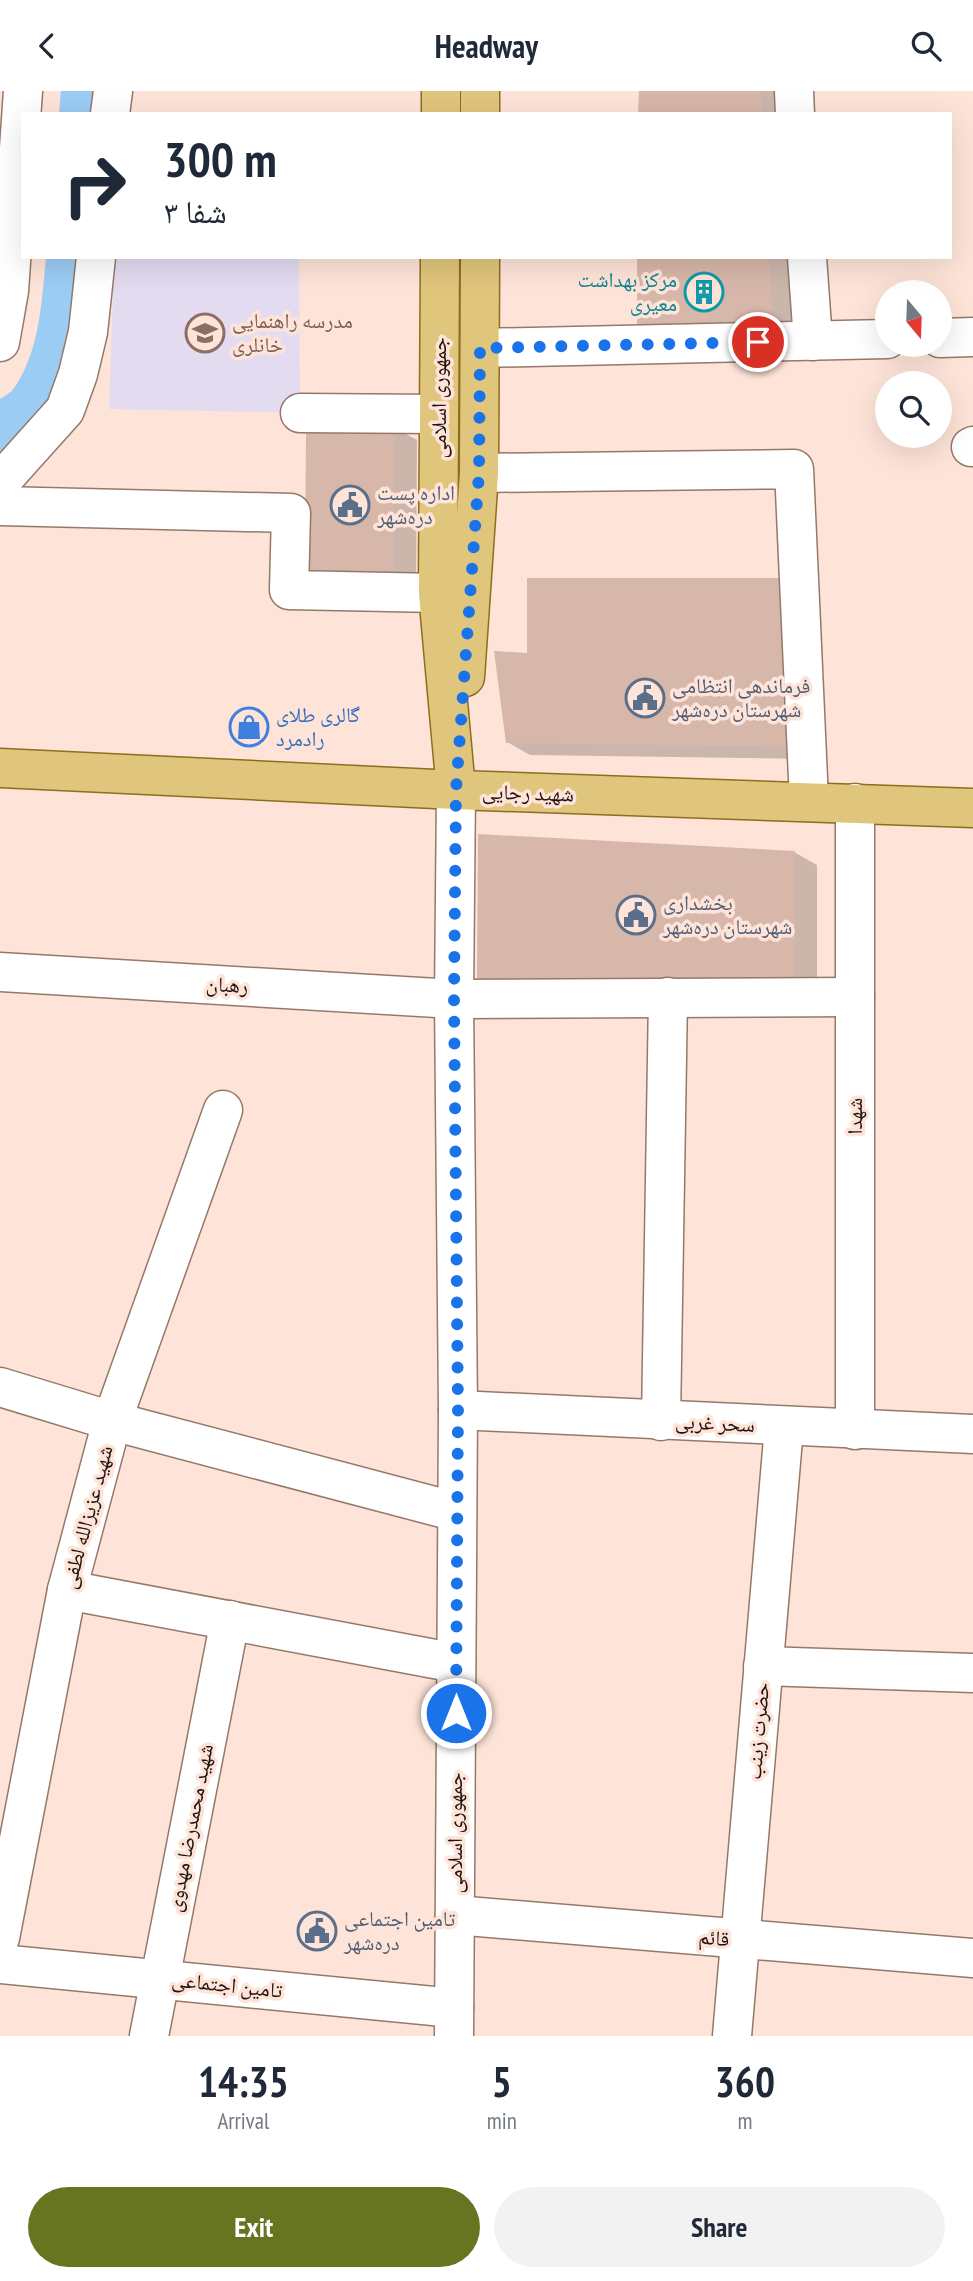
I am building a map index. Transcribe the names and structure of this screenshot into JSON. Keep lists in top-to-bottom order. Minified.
{"streets":{"main road":["جمهوری اسلامی","شهید رجایی"],"street":["رهبان","شهدا","سحر غربی","شهید عزیزالله لطفی","حضرت زینب","شهید محمدرضا مهدوی","قائم","تامین اجتماعی"]},"crossings":[["جمهوری اسلامی","شهید رجایی"],["جمهوری اسلامی","رهبان"],["جمهوری اسلامی","سحر غربی"],["جمهوری اسلامی","قائم"],["جمهوری اسلامی","تامین اجتماعی"],["شهید رجایی","شهدا"],["رهبان","شهدا"],["شهدا","سحر غربی"],["سحر غربی","حضرت زینب"],["حضرت زینب","قائم"],["شهید محمدرضا مهدوی","تامین اجتماعی"]],"places":{"building":["مرکز بهداشت معیری"],"school or university":["مدرسه راهنمایی خانلری"],"public building":["اداره پست دره‌شهر","فرماندهی انتظامی شهرستان دره‌شهر","بخشداری شهرستان دره‌شهر","تامین اجتماعی دره‌شهر"],"shop":["گالری طلای رادمرد"]},"north":"bottom","page":{"header":"Headway","turn":["300 m","شفا ۳"],"eta":["14:35","Arrival","5","min","360","m"],"buttons":["Exit","Share"]}}
